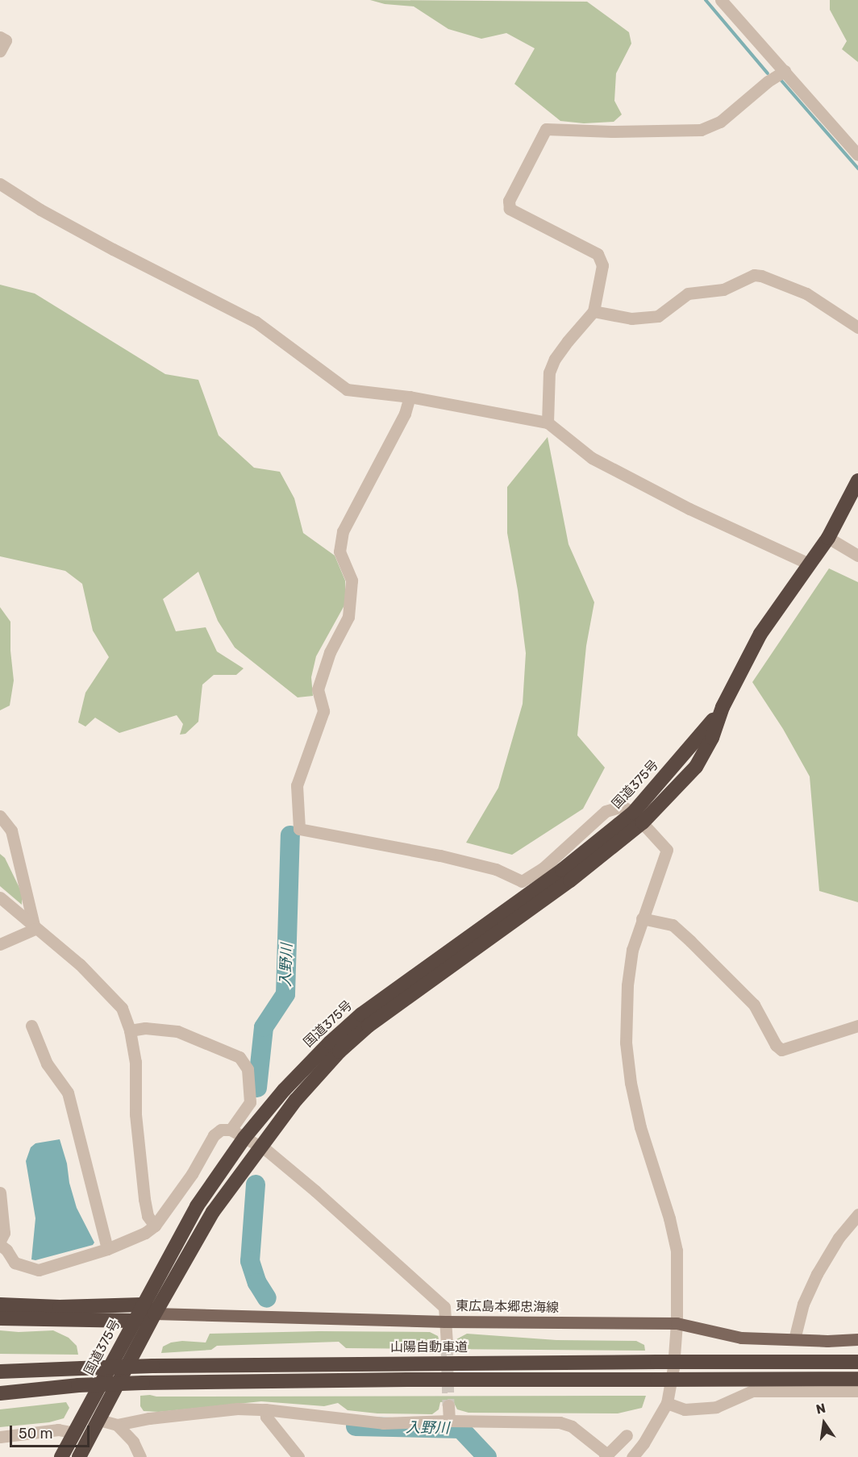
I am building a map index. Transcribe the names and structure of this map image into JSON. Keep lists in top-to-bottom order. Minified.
{"streets":{"highway":["国道375号","山陽自動車道"],"main road":["東広島本郷忠海線"]},"crossings":[["国道375号","東広島本郷忠海線"]],"water":["入野川"],"scale_bar":"50 m","north":"top"}
